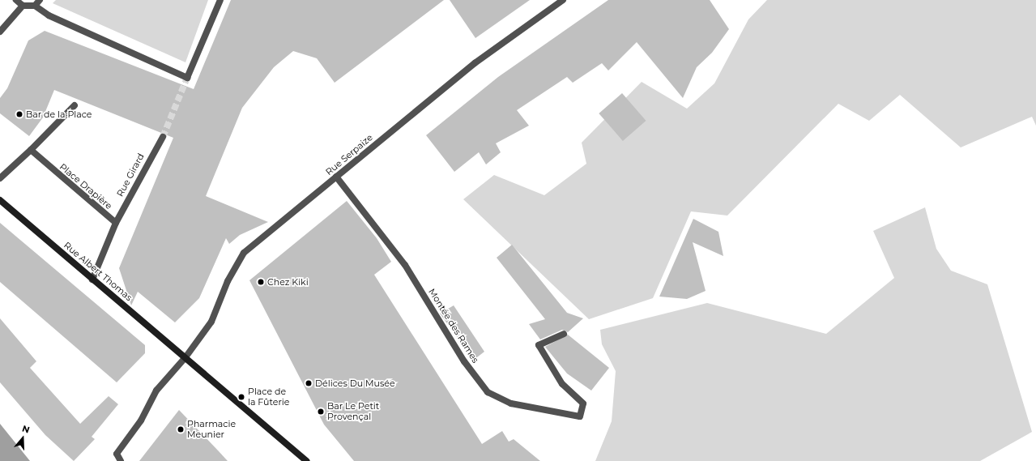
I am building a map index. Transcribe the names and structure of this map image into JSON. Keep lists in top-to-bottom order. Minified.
{"streets":{"main road":["Rue Albert Thomas"],"street":["Rue Serpaize","Rue Girard","Place Drapière","Montée des Rames"]},"crossings":[["Rue Serpaize","Rue Albert Thomas"],["Rue Serpaize","Montée des Rames"],["Rue Girard","Place Drapière"]],"places":["Bar de la Place","Chez Kiki","Délices Du Musée","Place de la Fûterie","Bar Le Petit Provençal","Pharmacie Meunier"],"north":"top"}
